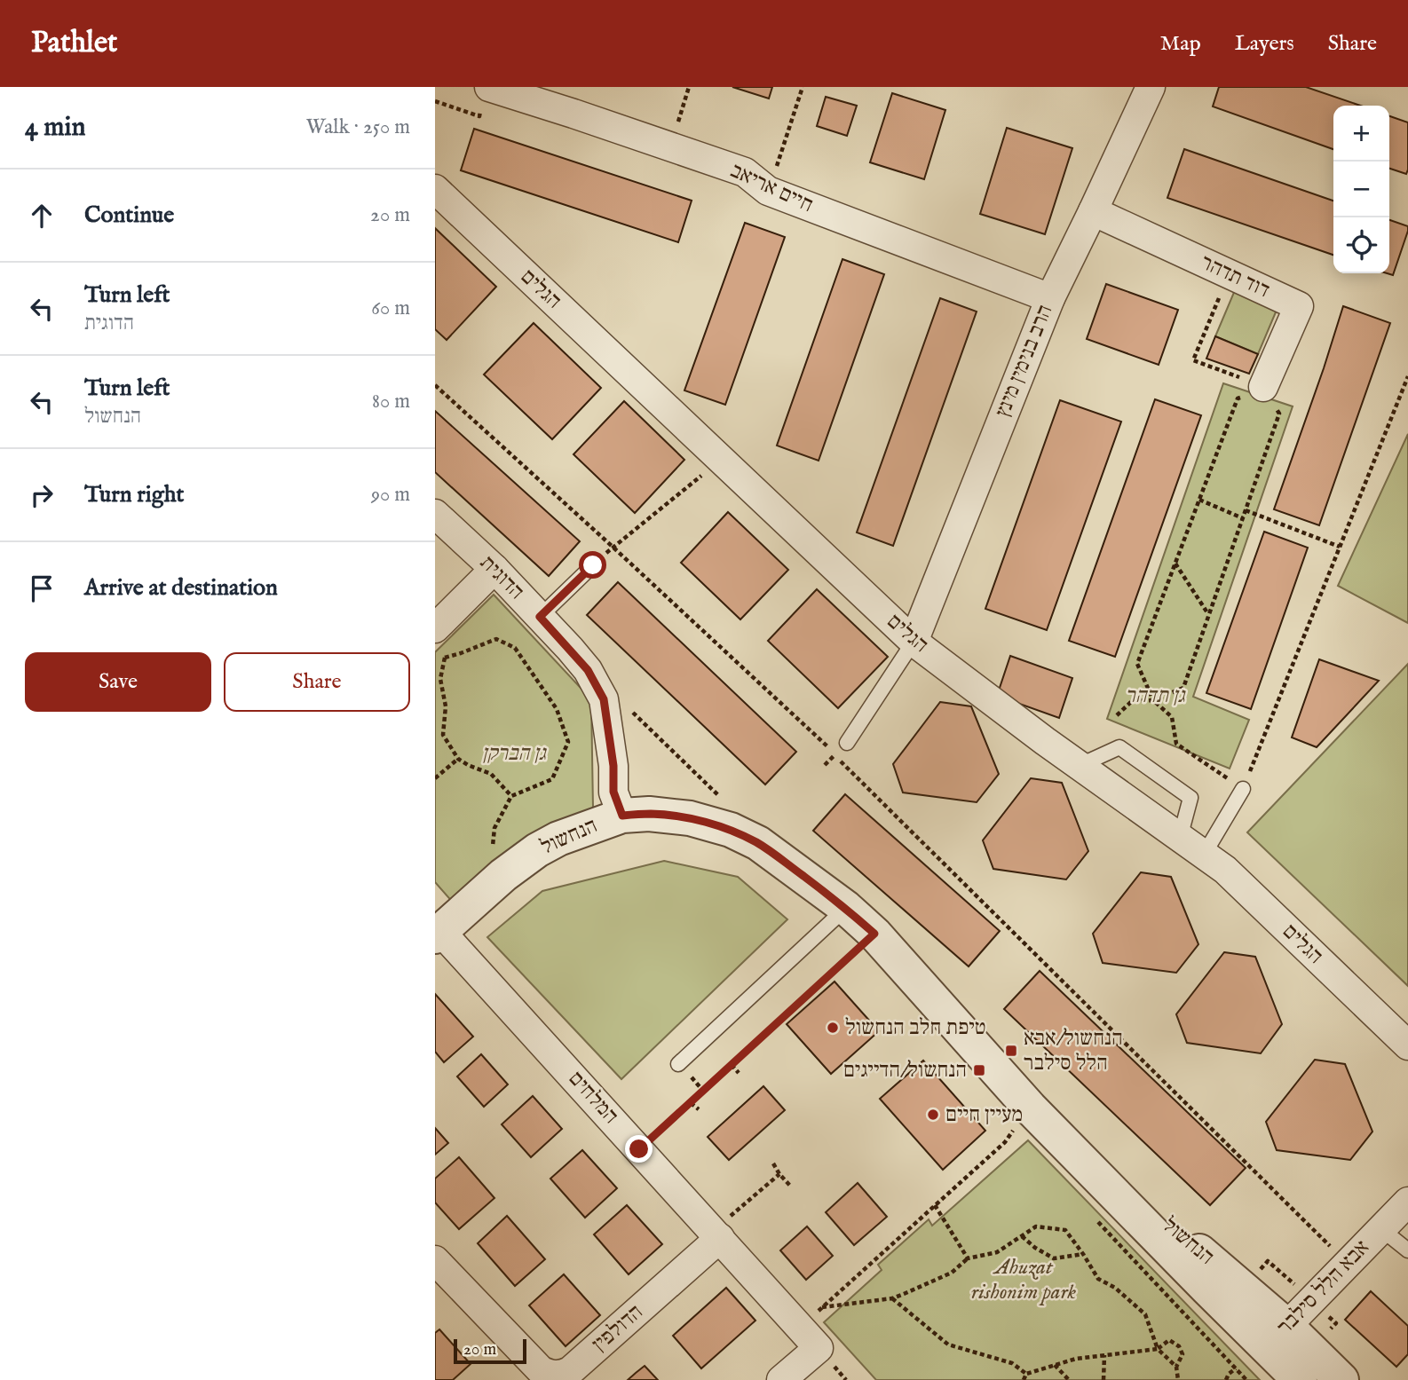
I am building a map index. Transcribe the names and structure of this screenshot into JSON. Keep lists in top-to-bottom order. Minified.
{"streets":{"street":["חיים אריאב","דוד תדהר","הגלים","הרב בנימין מינץ","הדוגית","הנחשול","המלחים","אבא הלל סילבר","הדולפין"]},"crossings":[["חיים אריאב","הרב בנימין מינץ"],["דוד תדהר","הרב בנימין מינץ"],["הגלים","הרב בנימין מינץ"],["הדוגית","הנחשול"],["הנחשול","המלחים"],["הנחשול","אבא הלל סילבר"],["המלחים","הדולפין"]],"parks":["גן תדהר","גן הברקן","Ahuzat rishonim park"],"places":{"other":["טיפת חלב הנחשול","מעיין חיים"],"transit":["הנחשול/אבא הלל סילבר","הנחשול/הדייגים"]},"scale_bar":"20 m","page":{"header":"Pathlet","nav":["Map","Layers","Share"],"heading":["4 min","Walk · 250 m"],"map_buttons":["+","−"],"list":[["Continue","20 m"],["Turn left","הדוגית","60 m"],["Turn left","הנחשול","80 m"],["Turn right","90 m"],"Arrive at destination"],"buttons":["Save","Share"],"scale":"20 m"}}
